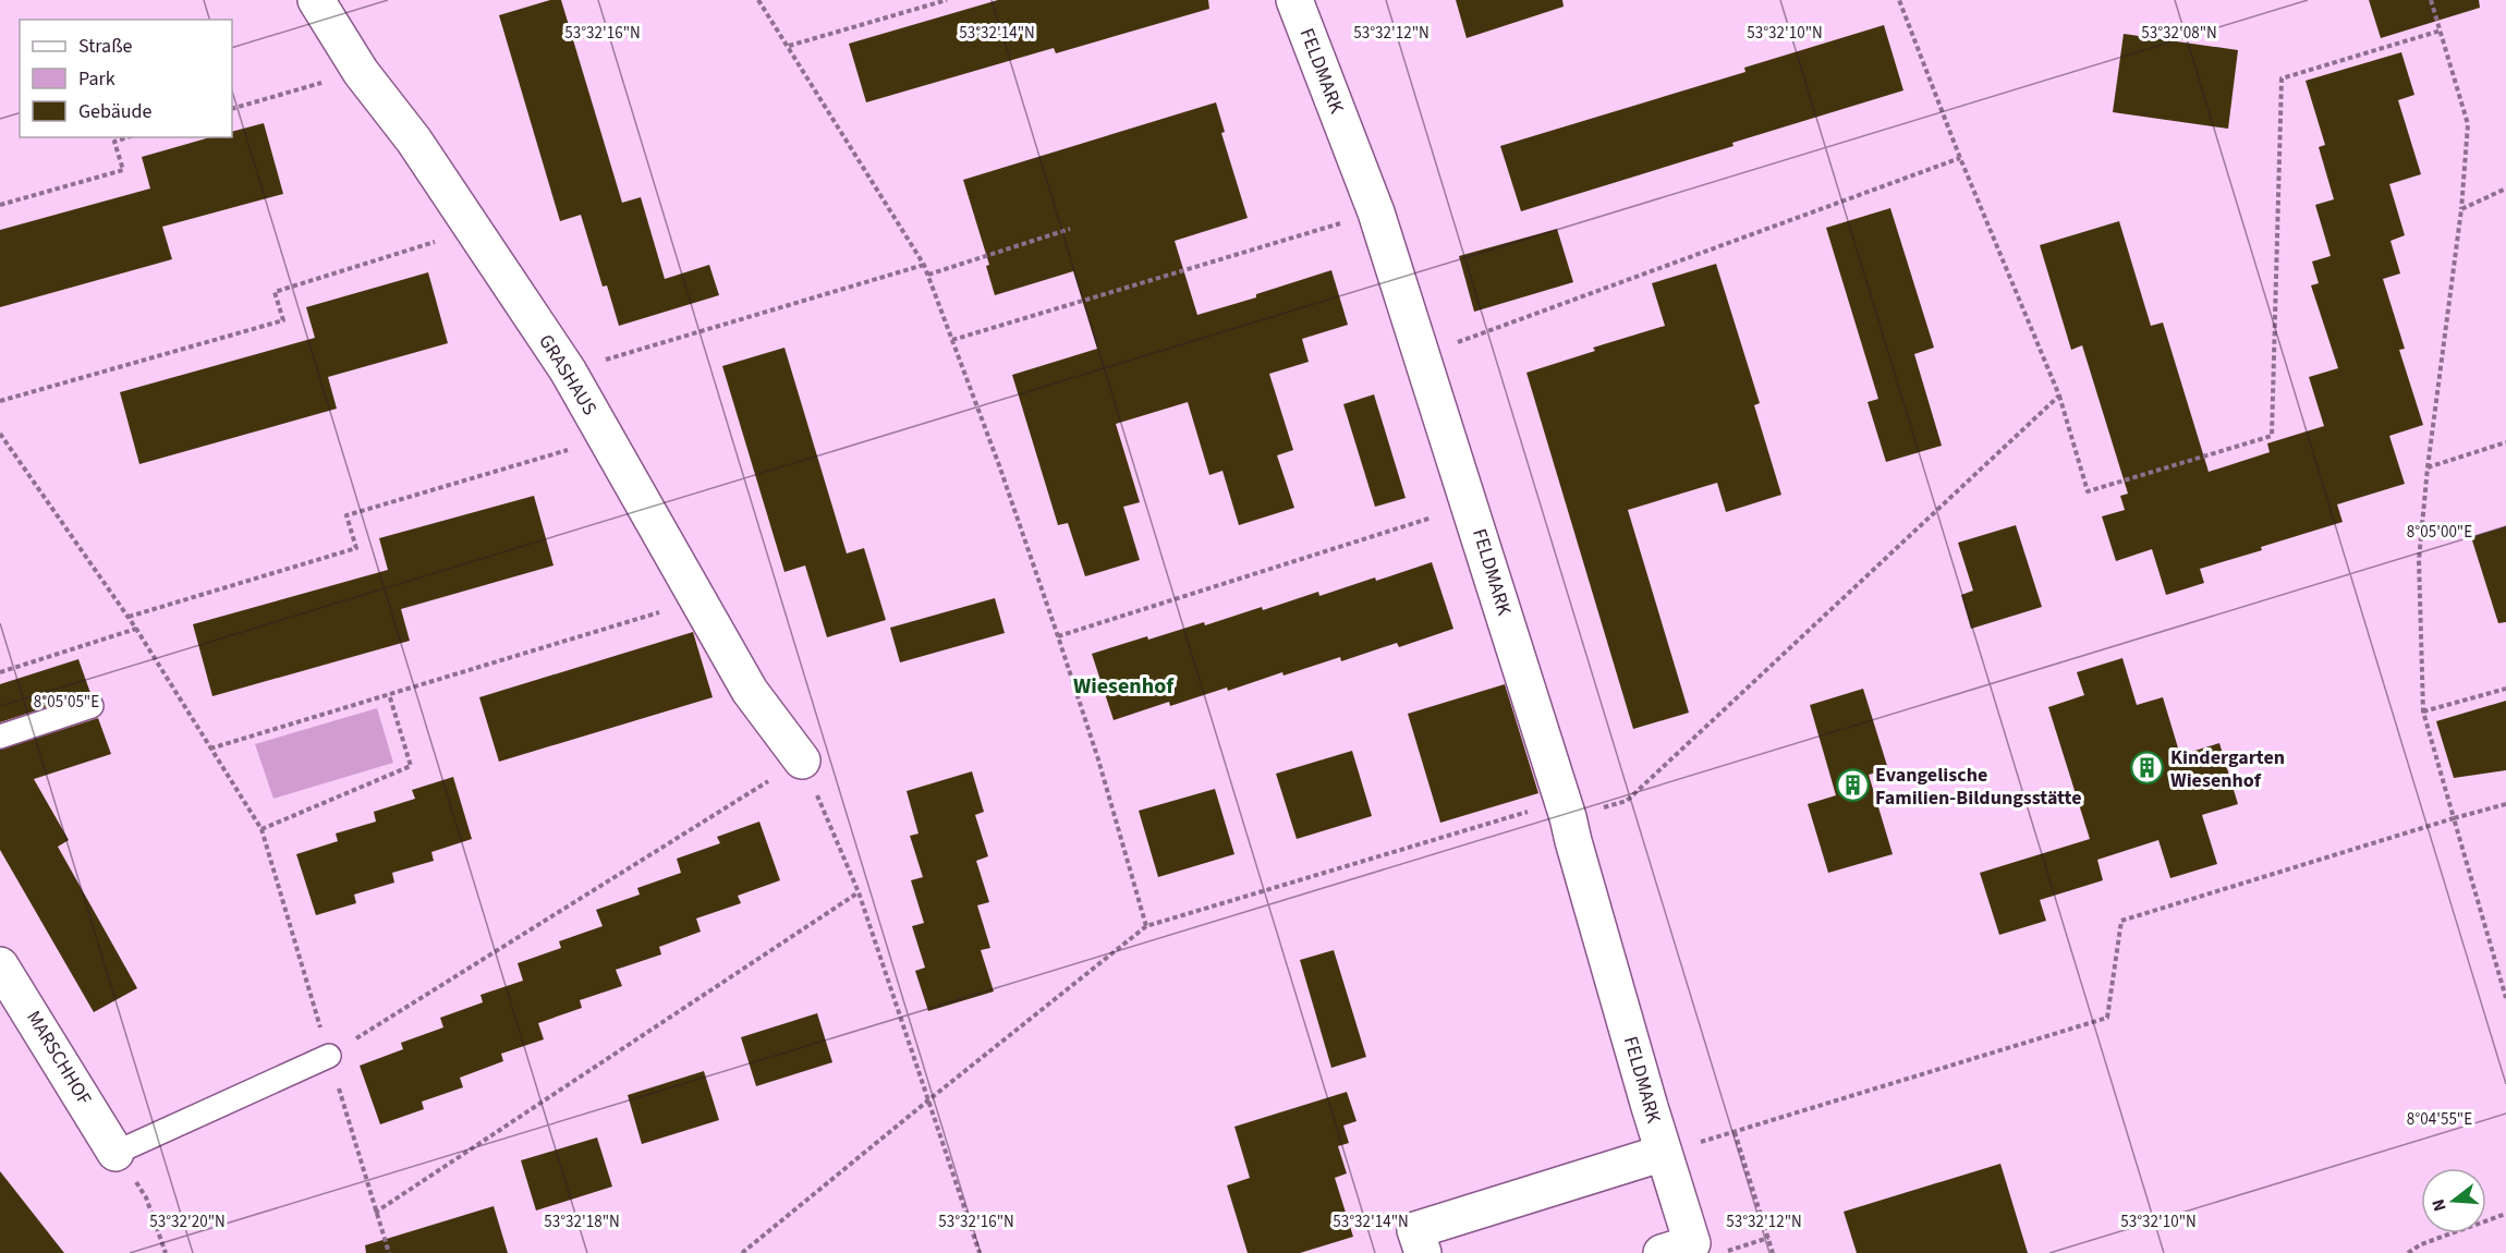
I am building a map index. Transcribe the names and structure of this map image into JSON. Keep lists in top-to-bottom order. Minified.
{"streets":{"street":["FELDMARK","GRASHAUS","MARSCHHOF"]},"districts":["Wiesenhof"],"places":{"building":["Kindergarten Wiesenhof","Evangelische Familien-Bildungsstätte"]},"legend":["Straße","Park","Gebäude"],"north":"left","coordinates":["53°32'16\"N","53°32'14\"N","53°32'12\"N","53°32'10\"N","53°32'08\"N","8°05'00\"E","8°05'05\"E","8°04'55\"E","53°32'20\"N","53°32'18\"N"]}
